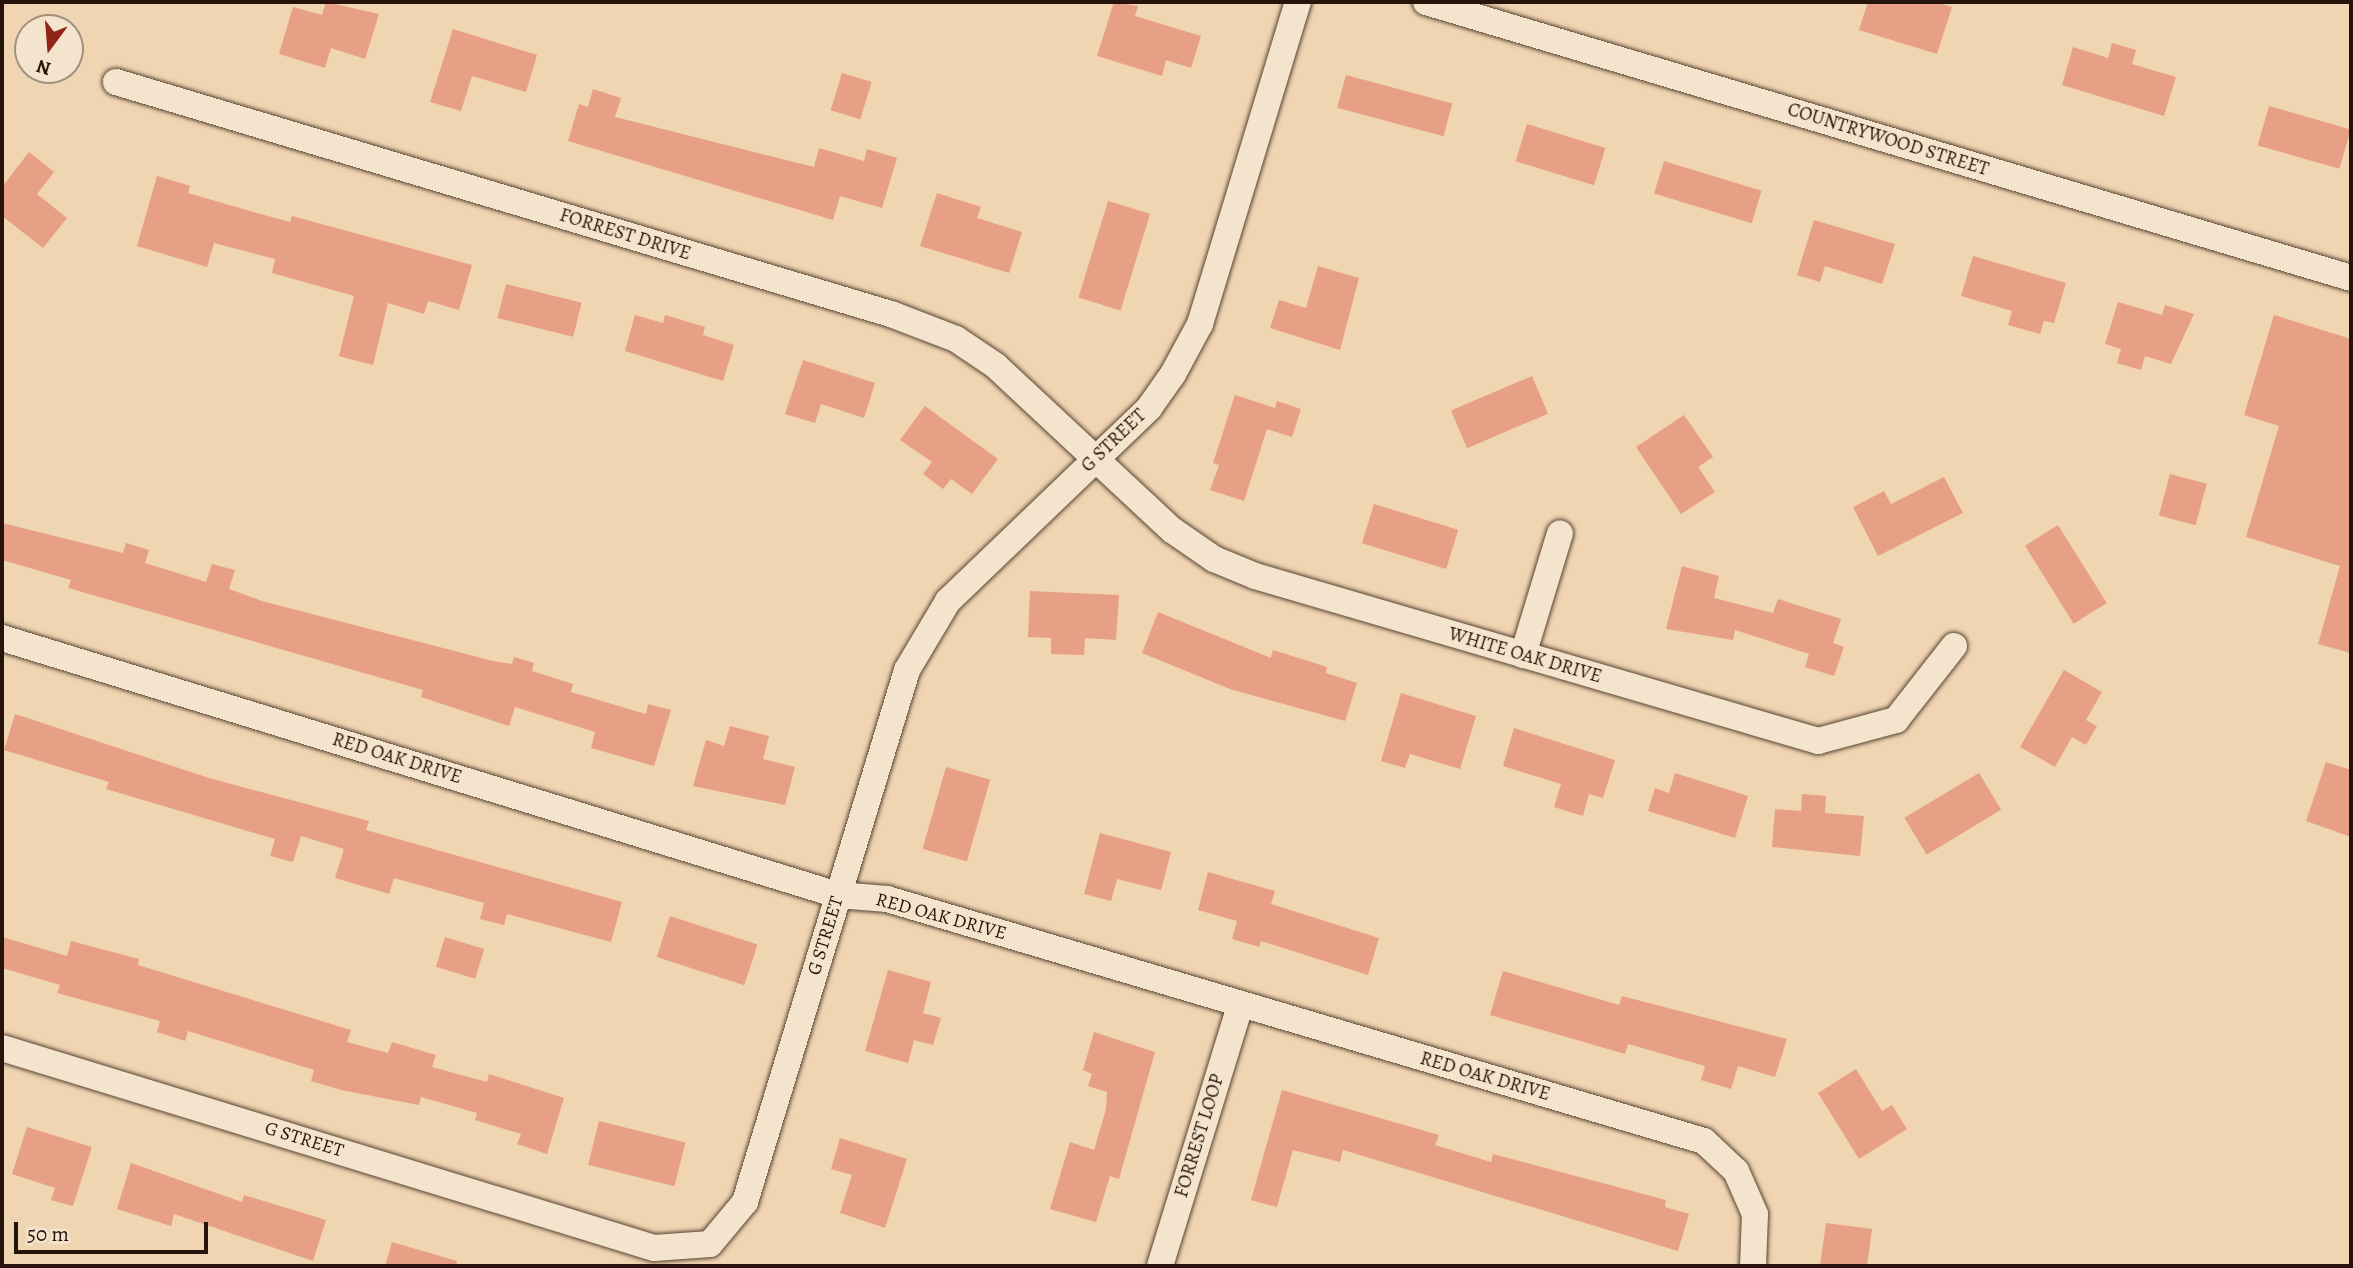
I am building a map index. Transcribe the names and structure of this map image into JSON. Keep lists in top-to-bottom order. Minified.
{"streets":{"street":["COUNTRYWOOD STREET","FORREST DRIVE","G STREET","WHITE OAK DRIVE","RED OAK DRIVE","FORREST LOOP"]},"crossings":[["FORREST DRIVE","G STREET"],["FORREST DRIVE","WHITE OAK DRIVE"],["G STREET","WHITE OAK DRIVE"],["G STREET","RED OAK DRIVE"],["RED OAK DRIVE","FORREST LOOP"]],"scale_bar":"50 m","north":"bottom"}
